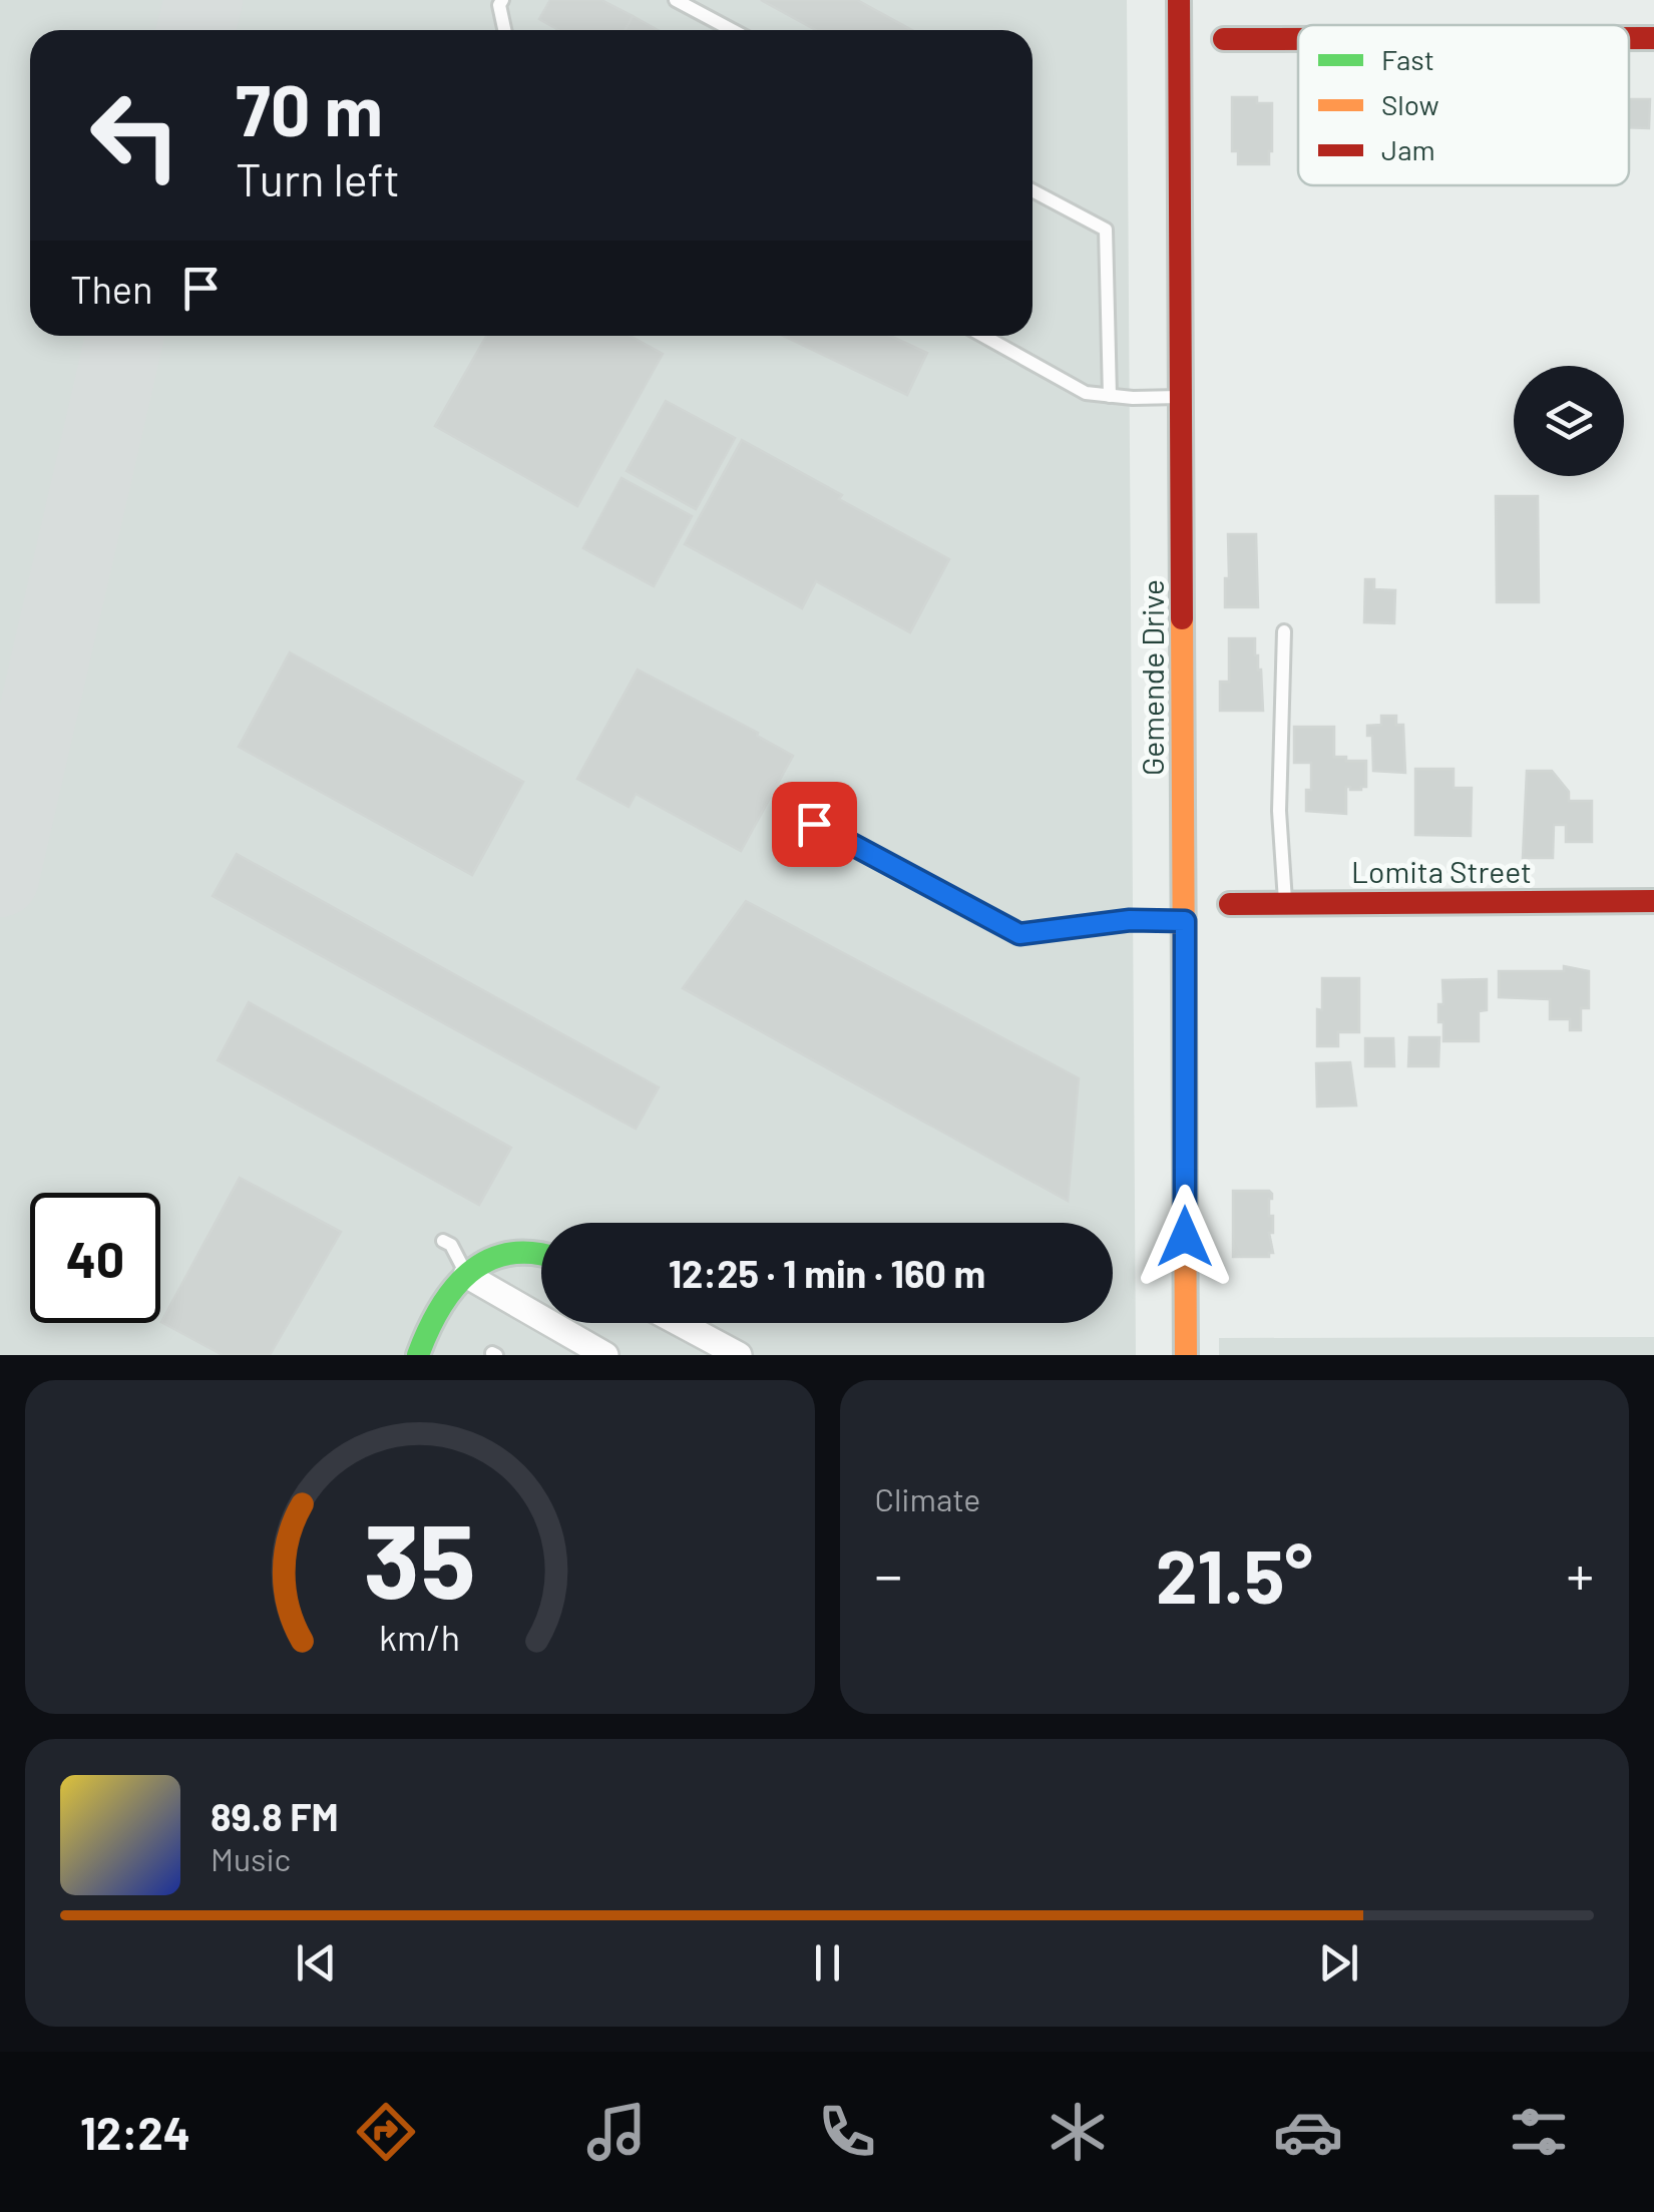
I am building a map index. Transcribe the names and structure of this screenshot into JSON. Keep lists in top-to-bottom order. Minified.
{"streets":{"street":["Gemende Drive","Lomita Street"]},"legend":["Fast","Slow","Jam"],"page":{"turn":["70 m","Turn left"],"then":"Then","limit":"40","trip":"12:25 · 1 min · 160 m","tile":"Climate","heat":["−","21.5°","+"],"song":["89.8 FM","Music"],"tabs":"12:24","gauge":["35","km/h"]}}
